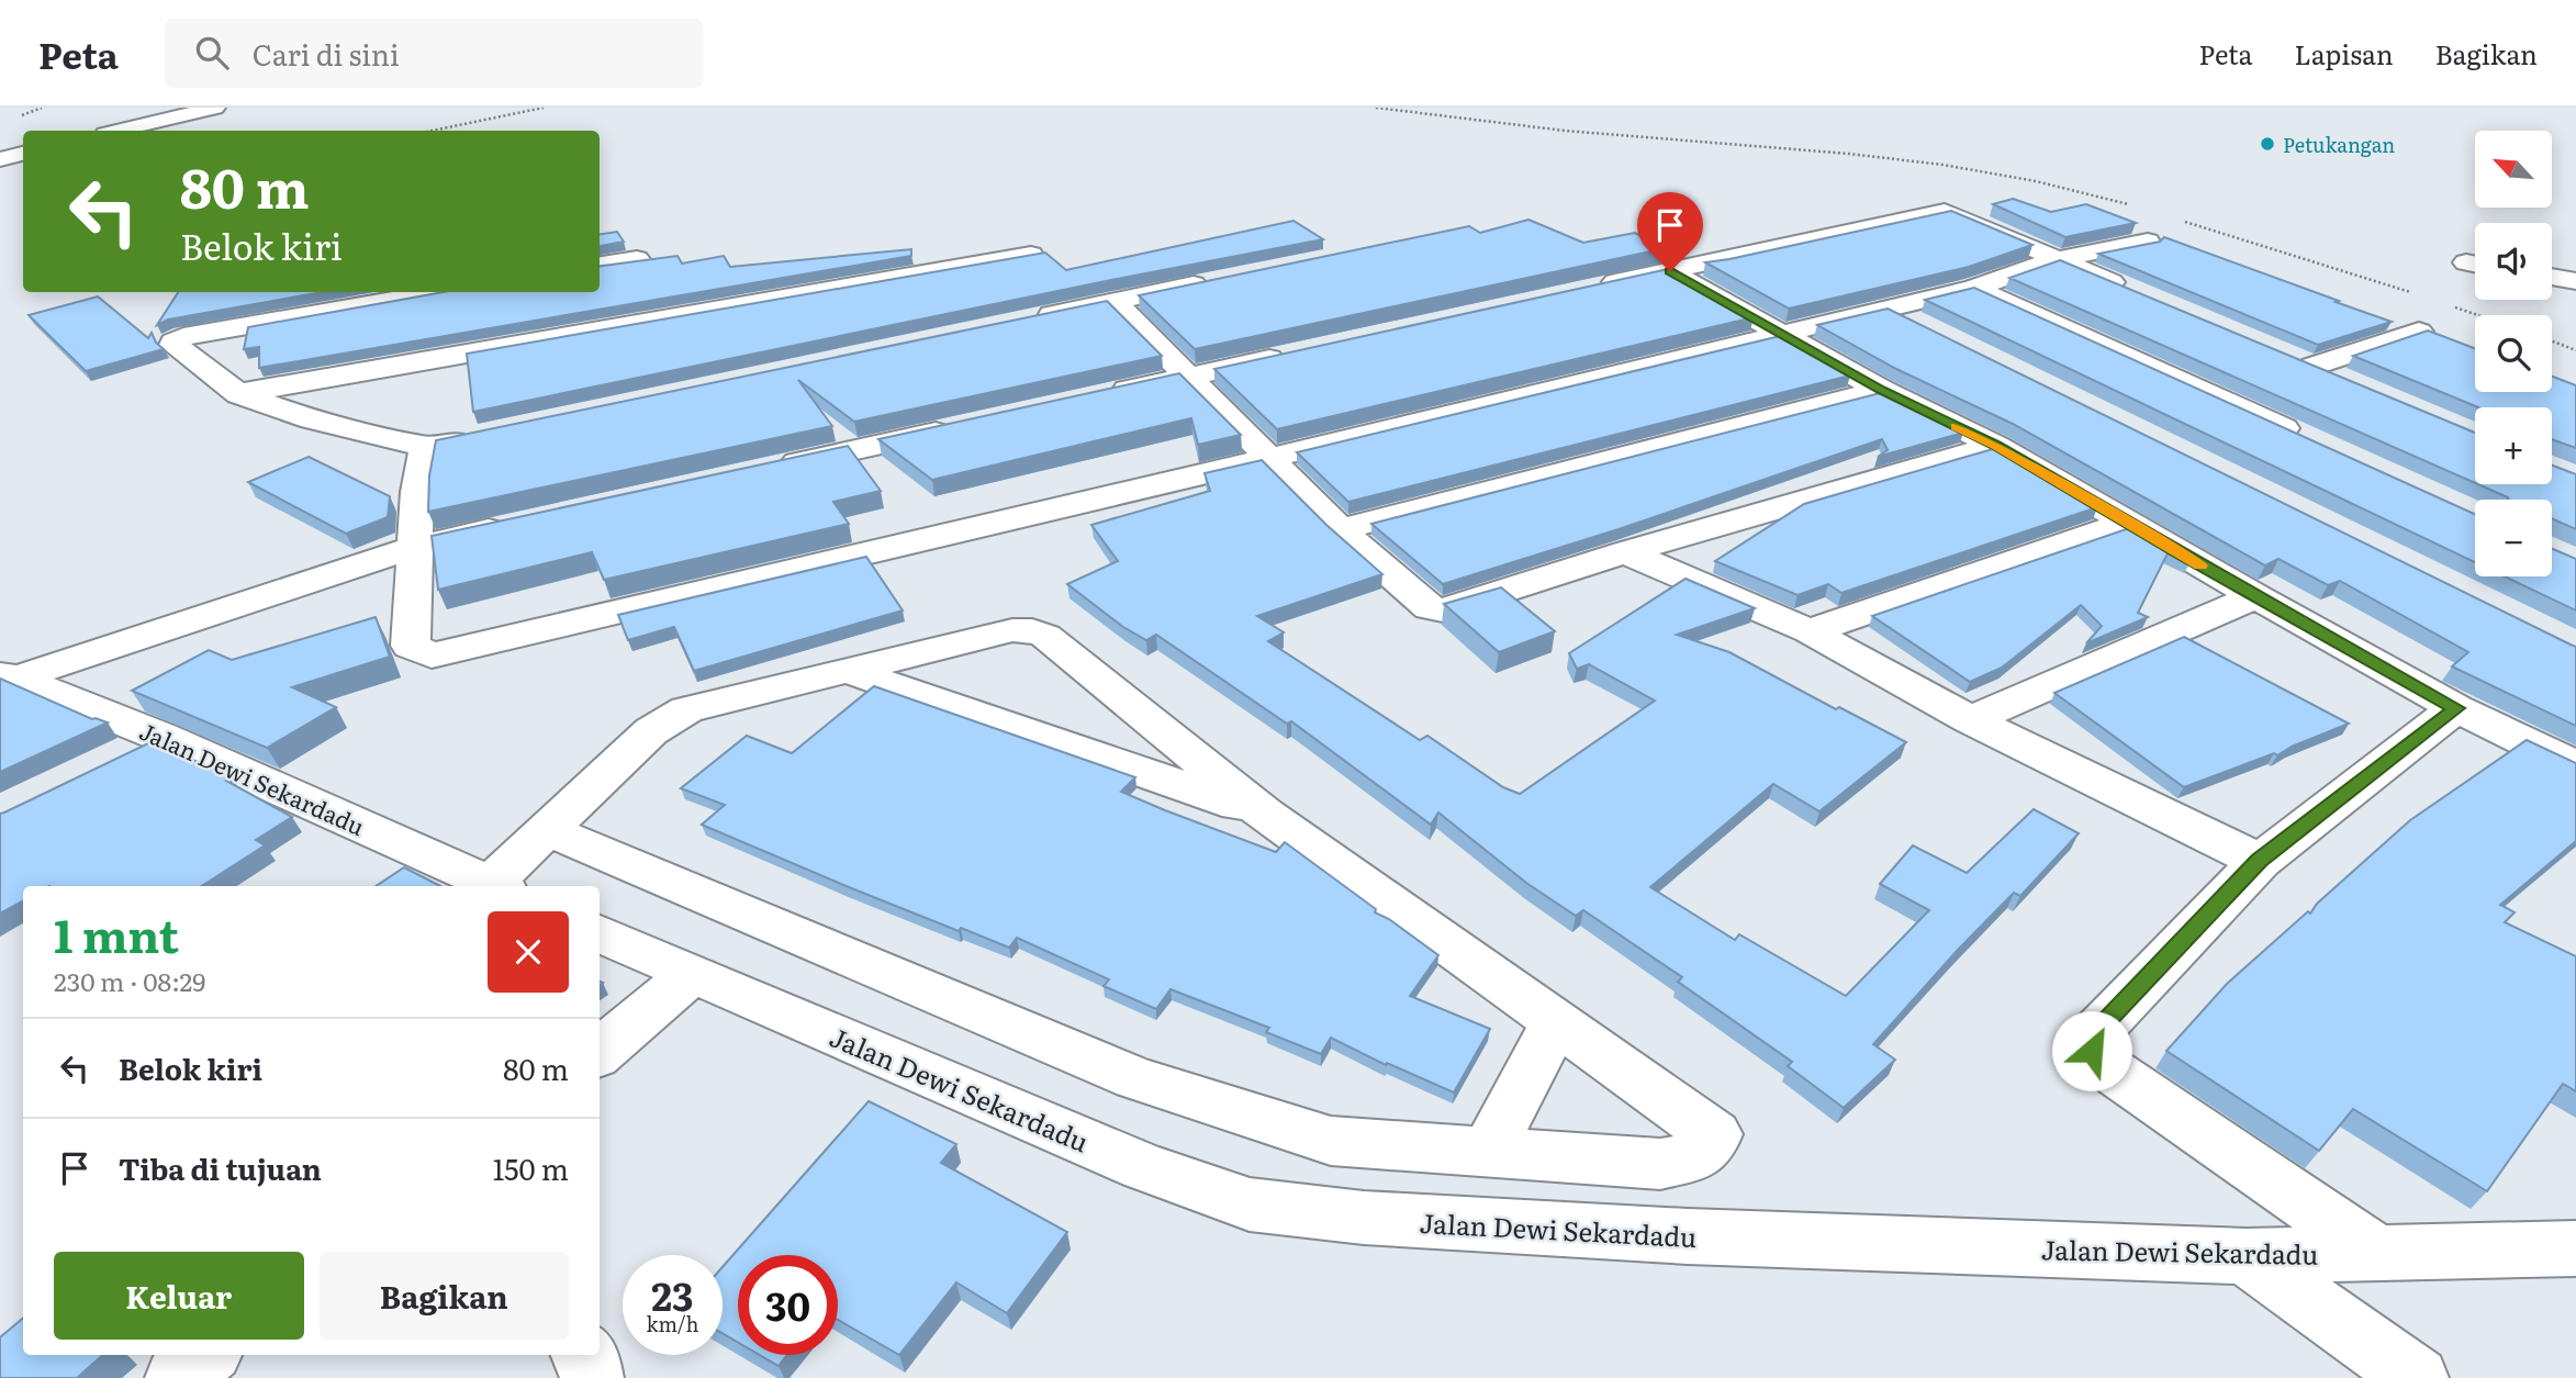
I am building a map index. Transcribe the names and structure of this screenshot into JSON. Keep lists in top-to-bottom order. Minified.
{"streets":{"street":["Jalan Dewi Sekardadu"]},"places":["Petukangan"],"north":"top left","page":{"header":"Peta","search":"Cari di sini","nav":["Peta","Lapisan","Bagikan"],"map_buttons":["+","−"],"turn":["80 m","Belok kiri"],"heading":["1 mnt","230 m · 08:29"],"list":[{"name":"Belok kiri","value":"80 m"},{"name":"Tiba di tujuan","value":"150 m"}],"buttons":["Keluar","Bagikan"],"speed":"23 km/h","limit":"30"}}
